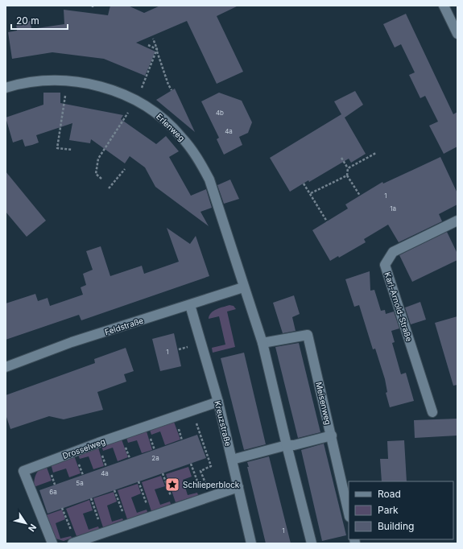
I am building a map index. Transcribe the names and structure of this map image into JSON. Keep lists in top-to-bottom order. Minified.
{"streets":{"street":["Erlenweg","Karl-Arnold-Straße","Feldstraße","Meisenweg","Kreuzstraße","Drosselweg"]},"crossings":[["Erlenweg","Feldstraße"],["Feldstraße","Kreuzstraße"],["Kreuzstraße","Drosselweg"]],"places":{"place":["Schlieperblock"]},"house_numbers":["4b","4a","1","1a","1","2a","4a","5a","6a","1"],"legend":["Road","Park","Building"],"scale_bar":"20 m","north":"bottom right"}
